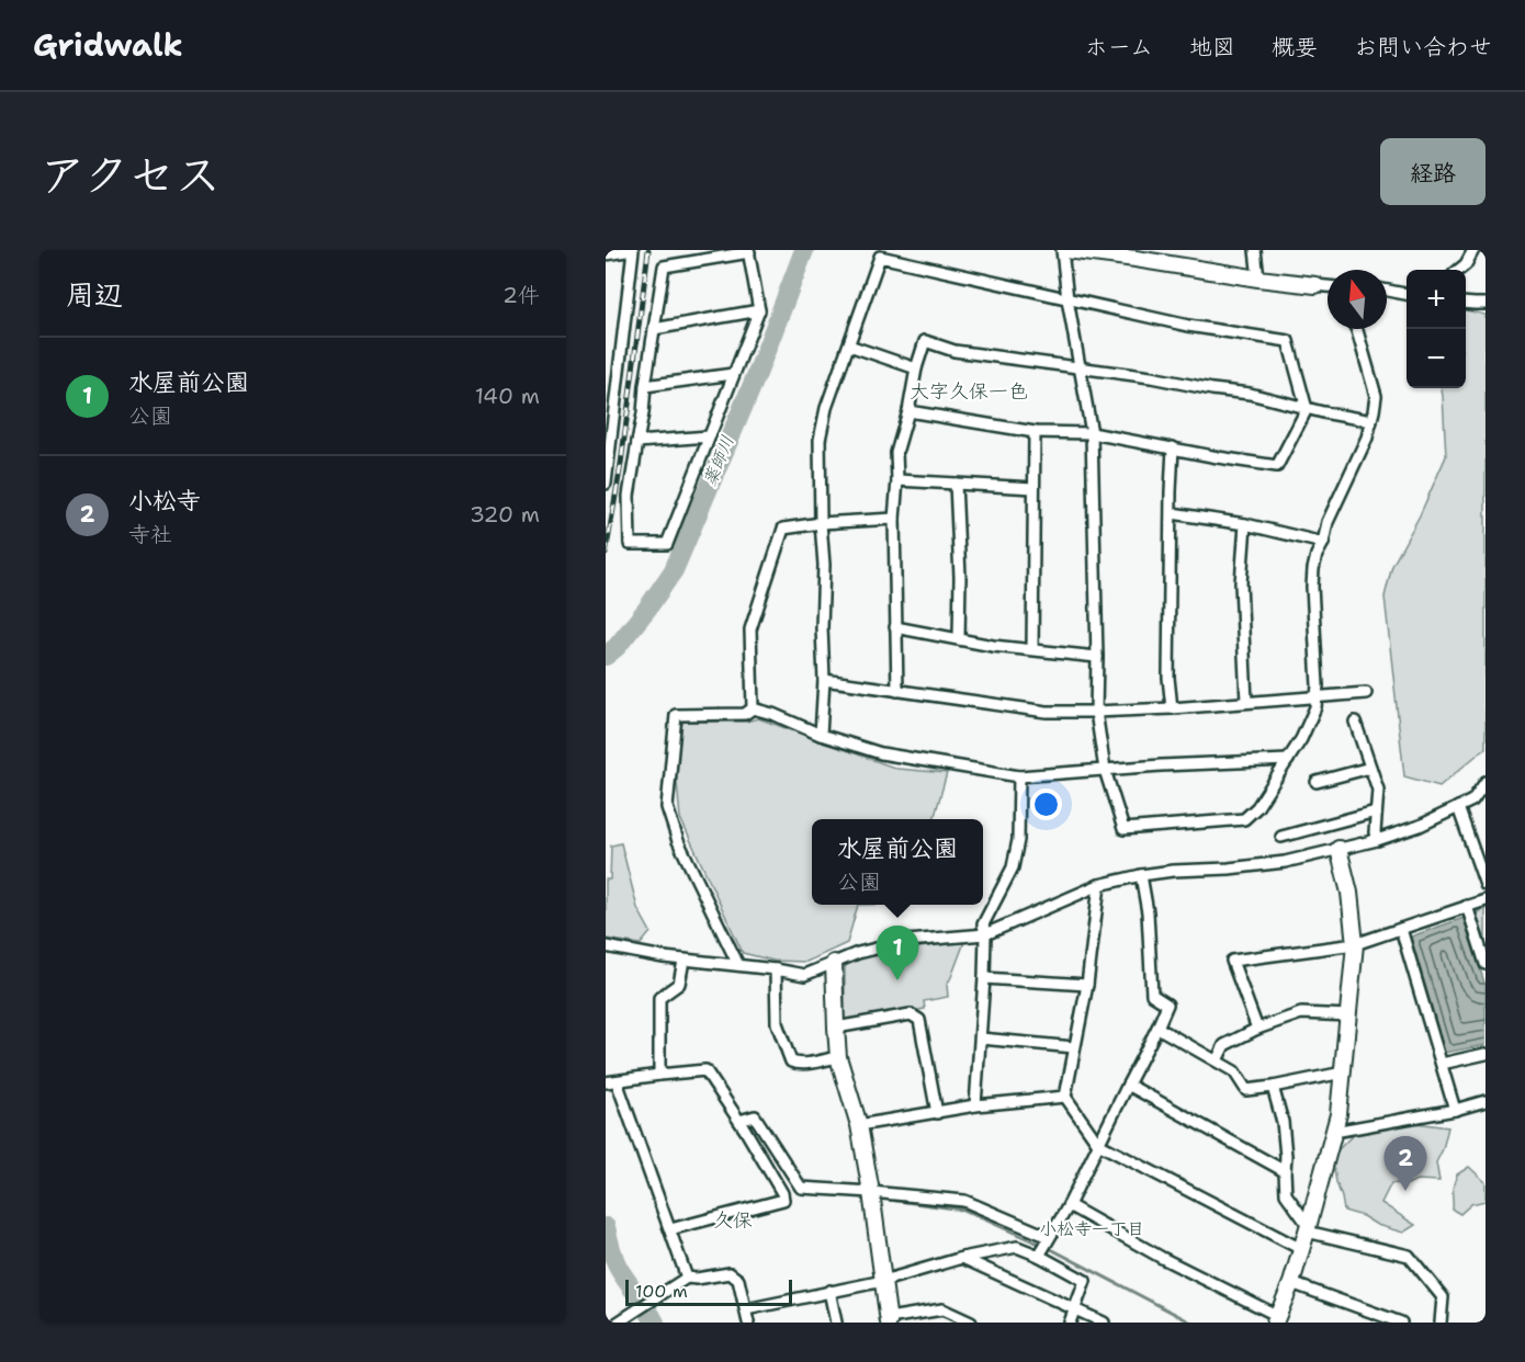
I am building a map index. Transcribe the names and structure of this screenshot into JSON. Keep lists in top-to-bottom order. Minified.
{"districts":["大字久保一色","久保","小松寺一丁目"],"water":["薬師川"],"scale_bar":"100 m","north":"top","page":{"header":"Gridwalk","nav":["ホーム","地図","概要","お問い合わせ"],"title":"アクセス","buttons":"経路","heading":["周辺","2件"],"map_buttons":["+","−"],"list":[{"mark":"1","name":"水屋前公園","note":"公園","value":"140 m"},{"mark":"2","name":"小松寺","note":"寺社","value":"320 m"}],"popup":["水屋前公園","公園"],"pins":["1","2"],"scale":"100 m"}}
